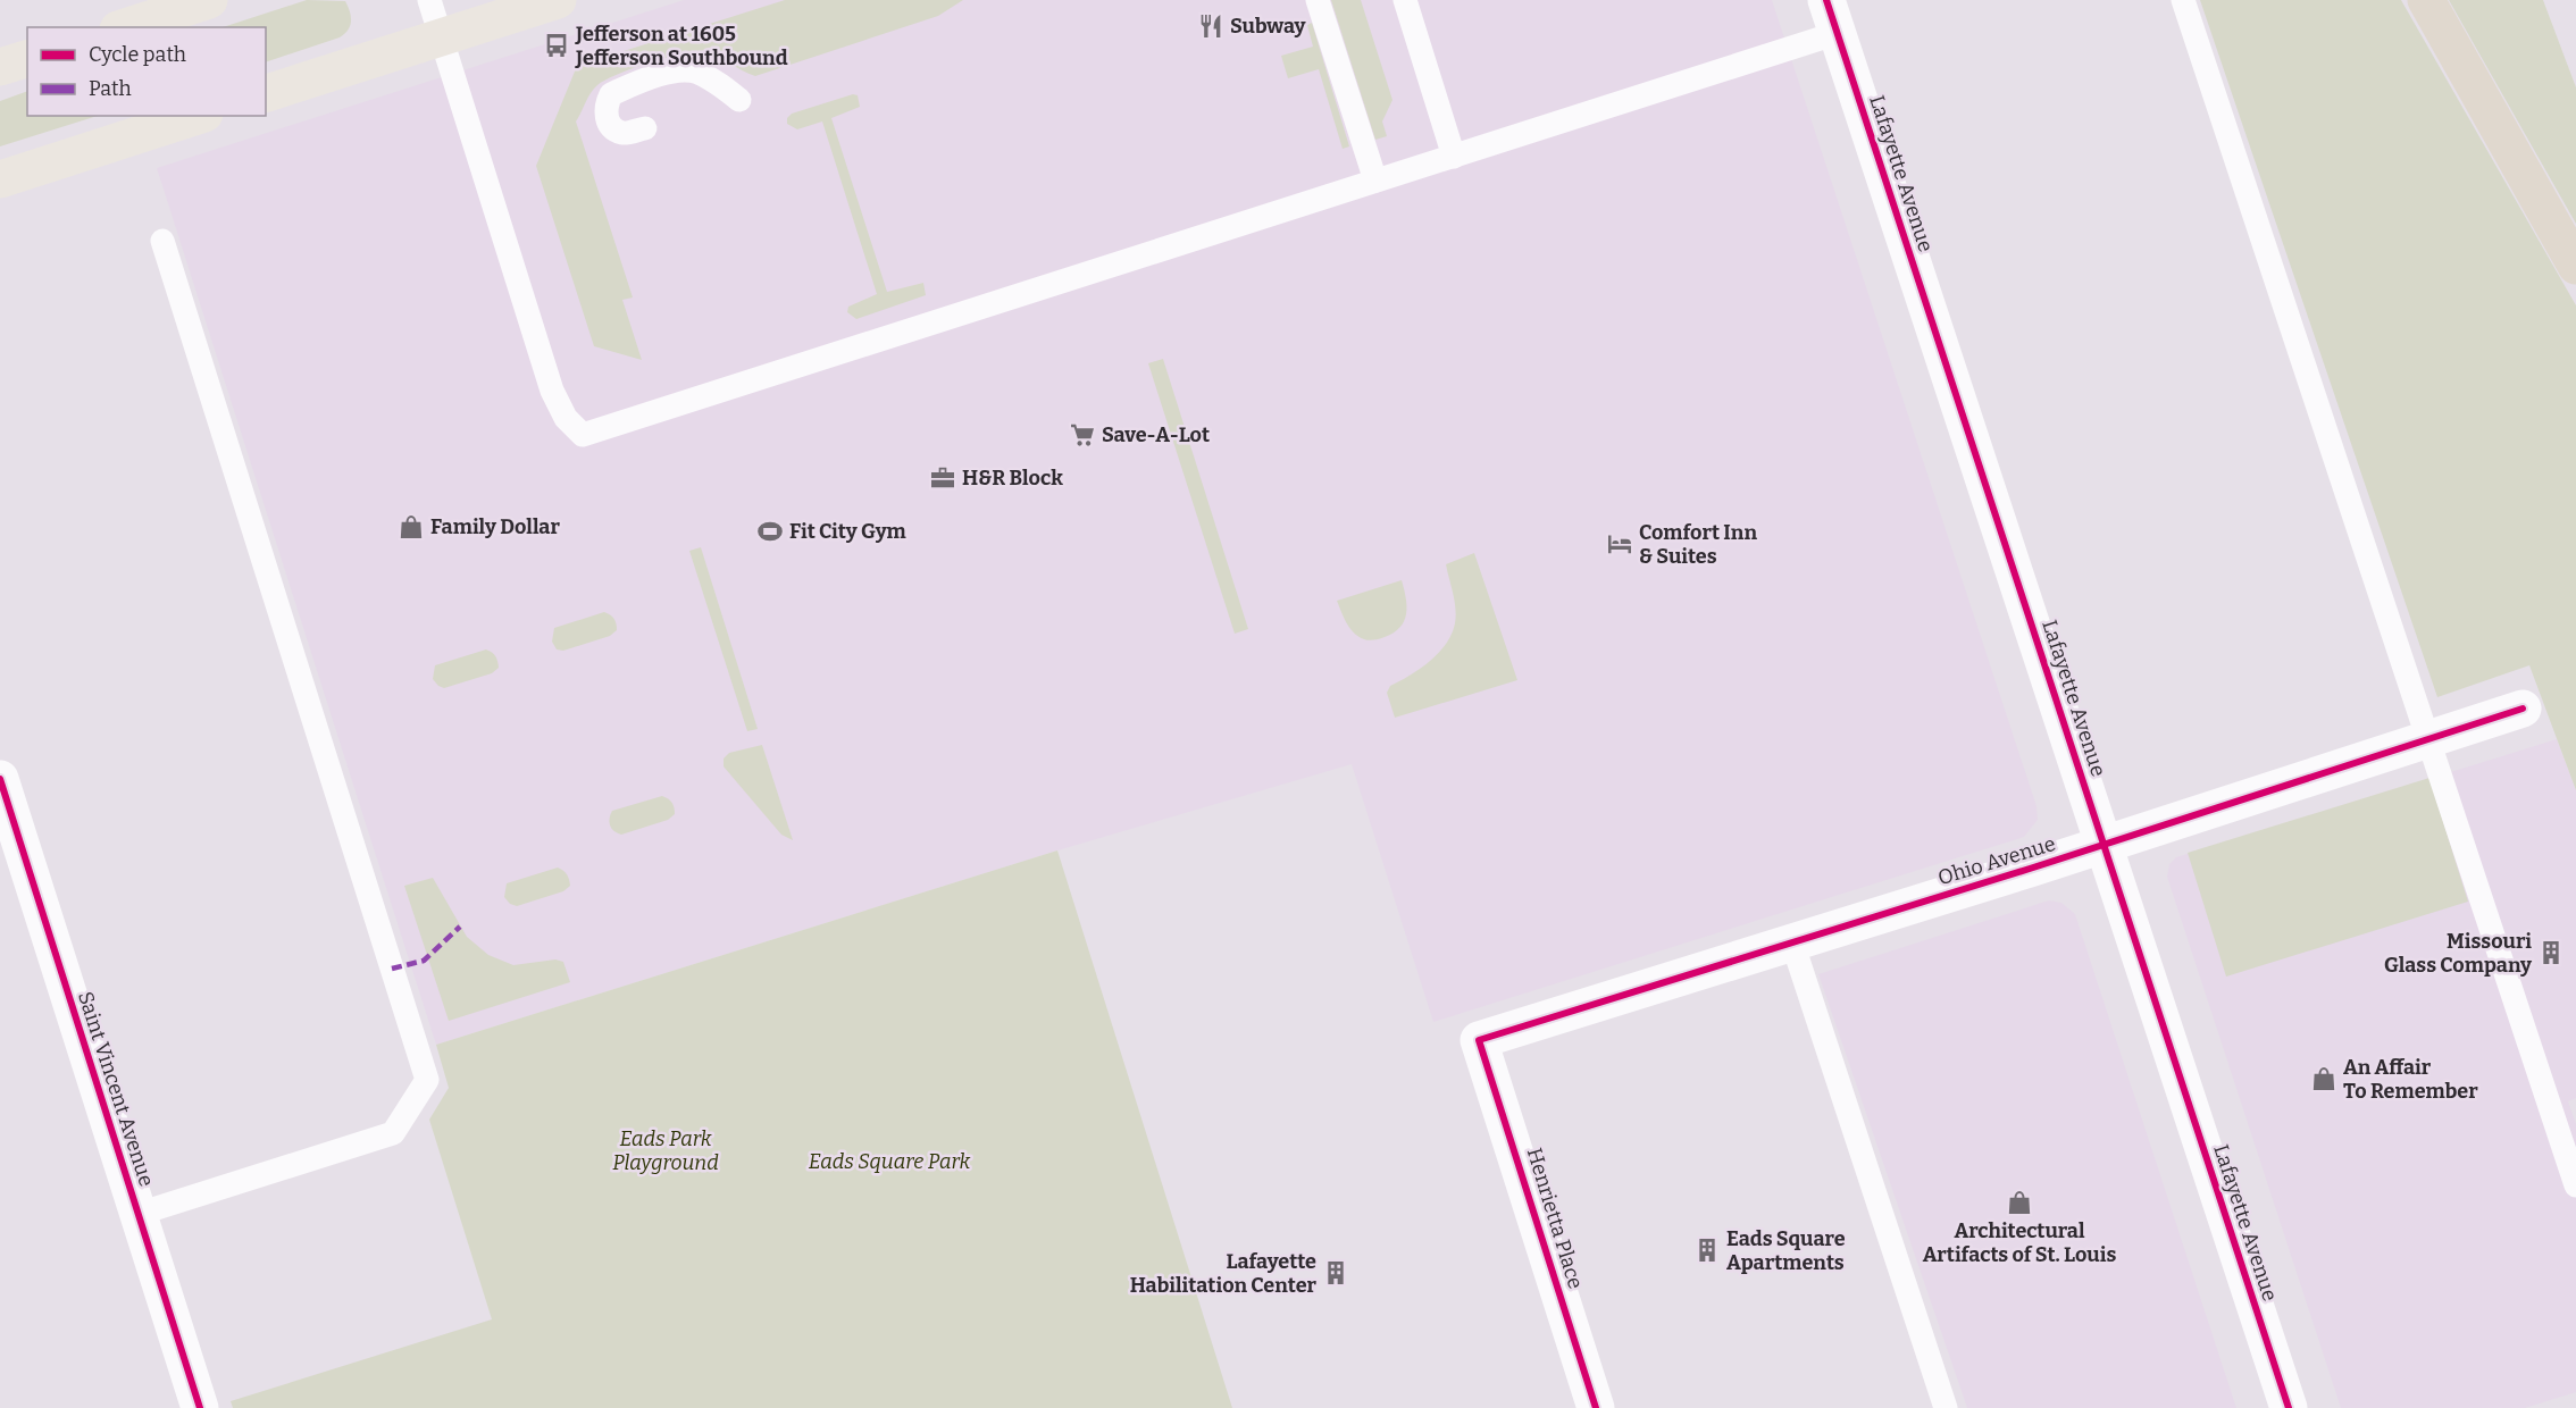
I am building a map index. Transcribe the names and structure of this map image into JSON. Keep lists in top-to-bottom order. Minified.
{"streets":{"street":["Lafayette Avenue","Ohio Avenue","Saint Vincent Avenue","Henrietta Place"]},"crossings":[["Lafayette Avenue","Ohio Avenue"],["Ohio Avenue","Henrietta Place"]],"parks":["Eads Park Playground","Eads Square Park"],"places":{"restaurant":["Subway"],"bus stop":["Jefferson at 1605 Jefferson Southbound"],"supermarket":["Save-A-Lot"],"office":["H&R Block"],"shop":["Family Dollar","An Affair To Remember","Architectural Artifacts of St. Louis"],"sports":["Fit City Gym"],"hotel":["Comfort Inn & Suites"],"building":["Missouri Glass Company","Eads Square Apartments","Lafayette Habilitation Center"]},"legend":["Cycle path","Path"]}
